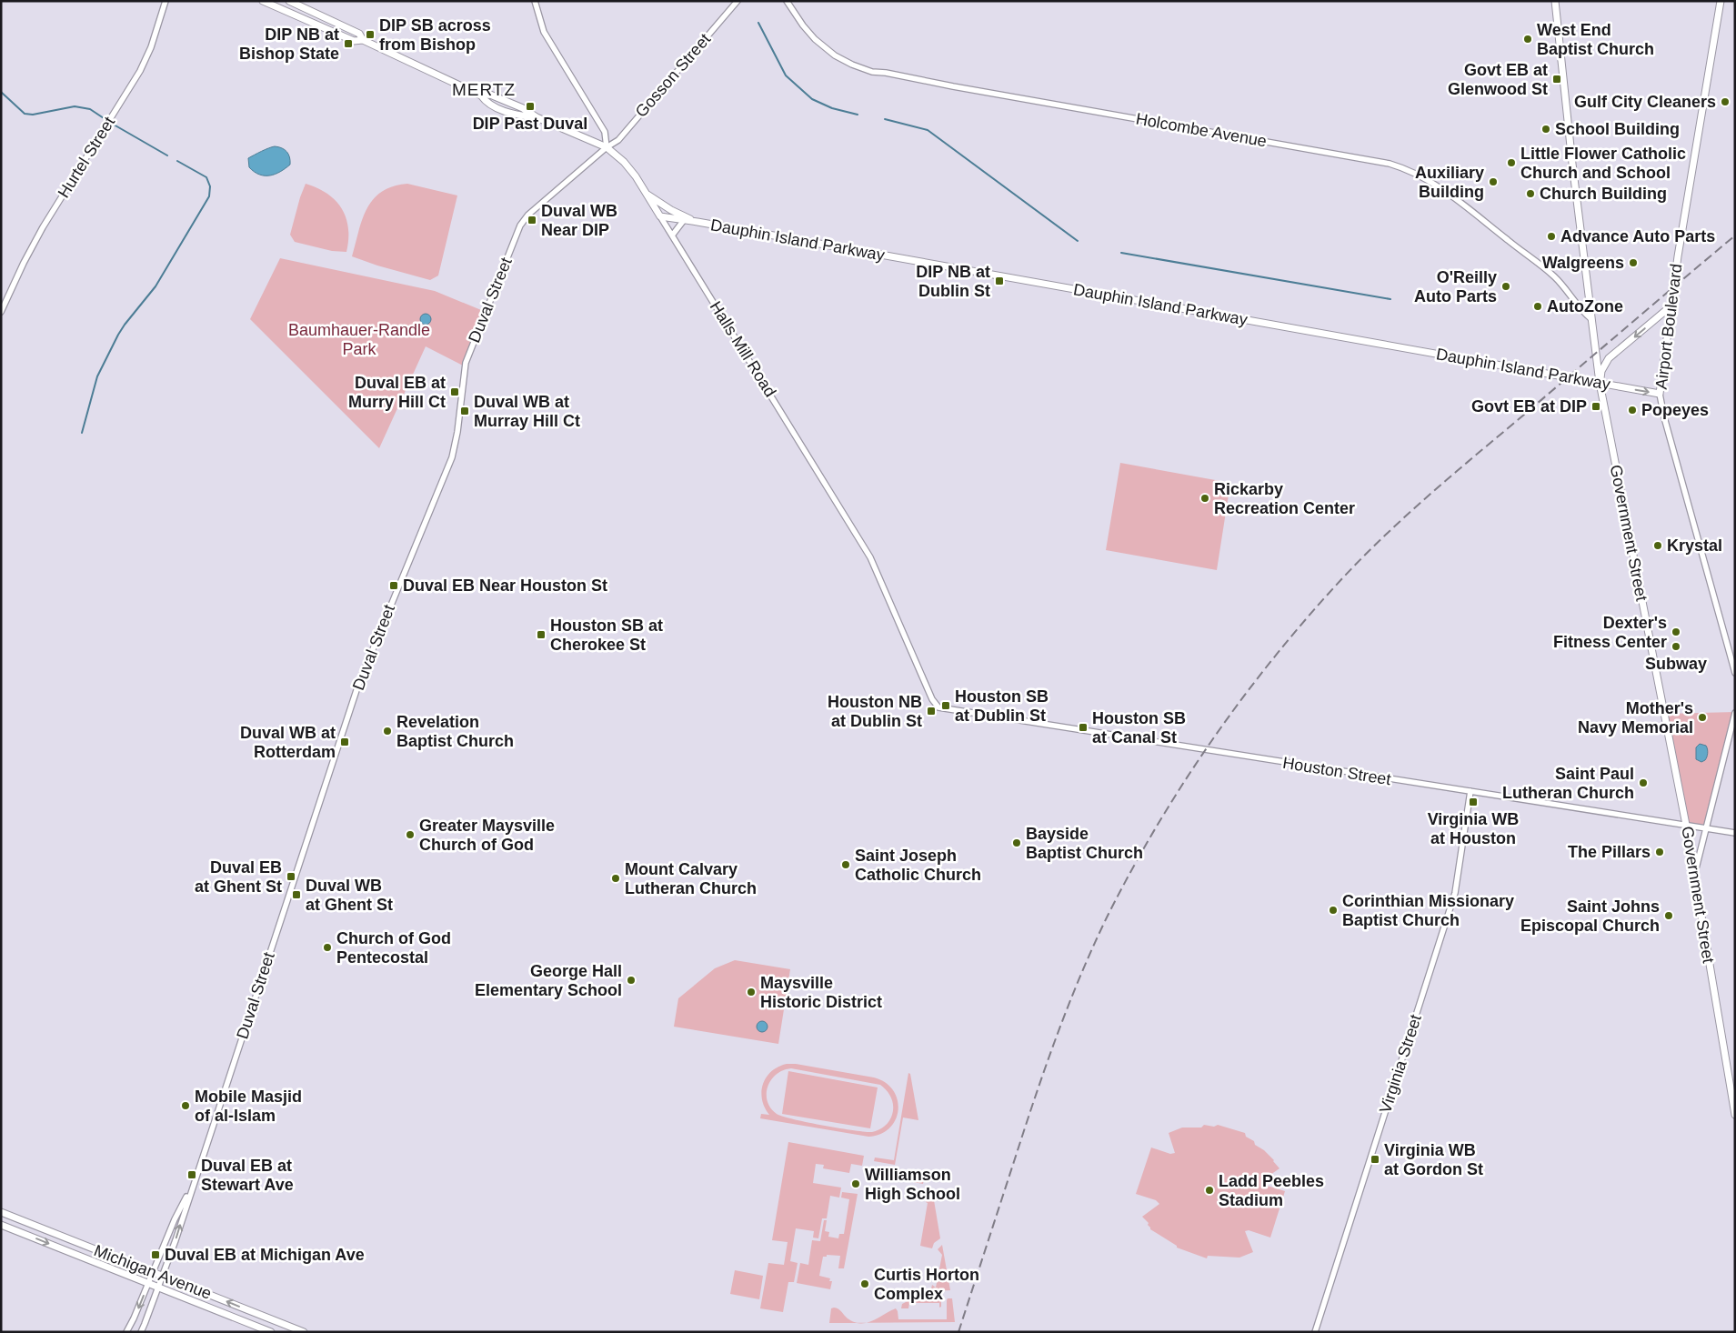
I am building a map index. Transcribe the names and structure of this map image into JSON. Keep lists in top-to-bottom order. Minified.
{"streets":{"main road":["Dauphin Island Parkway","Airport Boulevard","Halls Mill Road","Government Street","Michigan Avenue"],"street":["Gosson Street","Holcombe Avenue","Hurtel Street","Duval Street","Houston Street","Virginia Street"]},"crossings":[["Gosson Street","Duval Street"],["Gosson Street","Halls Mill Road"],["Holcombe Avenue","Government Street"],["Dauphin Island Parkway","Airport Boulevard"],["Dauphin Island Parkway","Halls Mill Road"],["Dauphin Island Parkway","Government Street"],["Duval Street","Halls Mill Road"],["Duval Street","Michigan Avenue"],["Halls Mill Road","Houston Street"],["Government Street","Houston Street"],["Houston Street","Virginia Street"]],"districts":["MERTZ"],"parks":["Baumhauer-Randle Park"],"places":{"transit":["DIP SB across from Bishop","DIP NB at Bishop State","Govt EB at Glenwood St","DIP Past Duval","Duval WB Near DIP","DIP NB at Dublin St","Duval EB at Murry Hill Ct","Govt EB at DIP","Duval WB at Murray Hill Ct","Duval EB Near Houston St","Houston SB at Cherokee St","Houston SB at Dublin St","Houston NB at Dublin St","Houston SB at Canal St","Duval WB at Rotterdam","Virginia WB at Houston","Duval EB at Ghent St","Duval WB at Ghent St","Virginia WB at Gordon St","Duval EB at Stewart Ave","Duval EB at Michigan Ave"],"other":["West End Baptist Church","Gulf City Cleaners","School Building","Little Flower Catholic Church and School","Auxiliary Building","Church Building","Advance Auto Parts","Walgreens","O'Reilly Auto Parts","AutoZone","Popeyes","Rickarby Recreation Center","Krystal","Dexter's Fitness Center","Subway","Mother's Navy Memorial","Revelation Baptist Church","Saint Paul Lutheran Church","Greater Maysville Church of God","Bayside Baptist Church","The Pillars","Saint Joseph Catholic Church","Mount Calvary Lutheran Church","Corinthian Missionary Baptist Church","Saint Johns Episcopal Church","Church of God Pentecostal","George Hall Elementary School","Maysville Historic District","Mobile Masjid of al-Islam","Williamson High School","Ladd Peebles Stadium","Curtis Horton Complex"]}}
